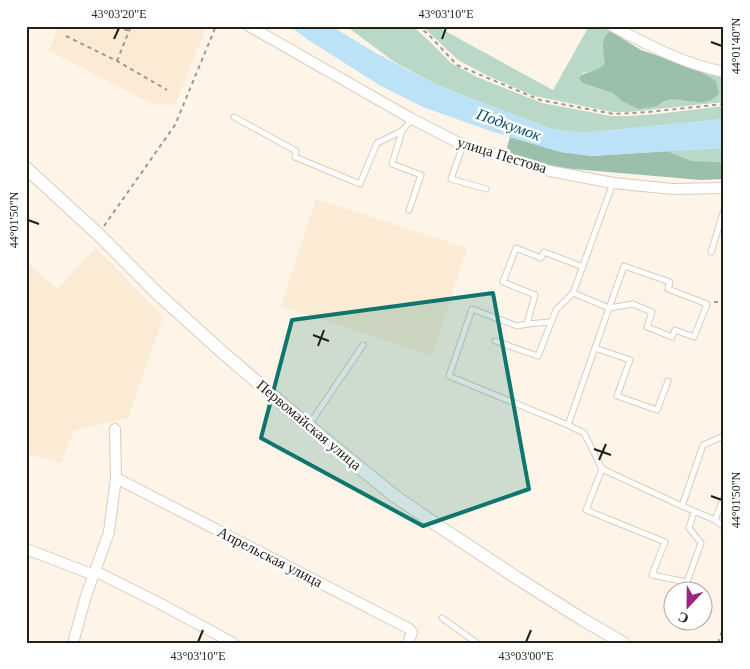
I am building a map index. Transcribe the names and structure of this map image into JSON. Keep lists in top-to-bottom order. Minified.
{"streets":{"street":["улица Пестова","Первомайская улица","Апрельская улица"]},"water":["Подкумок"],"north":"bottom","coordinates":["43°03'20\"E","43°03'10\"E","44°01'40\"N","44°01'50\"N","43°03'00\"E"]}
